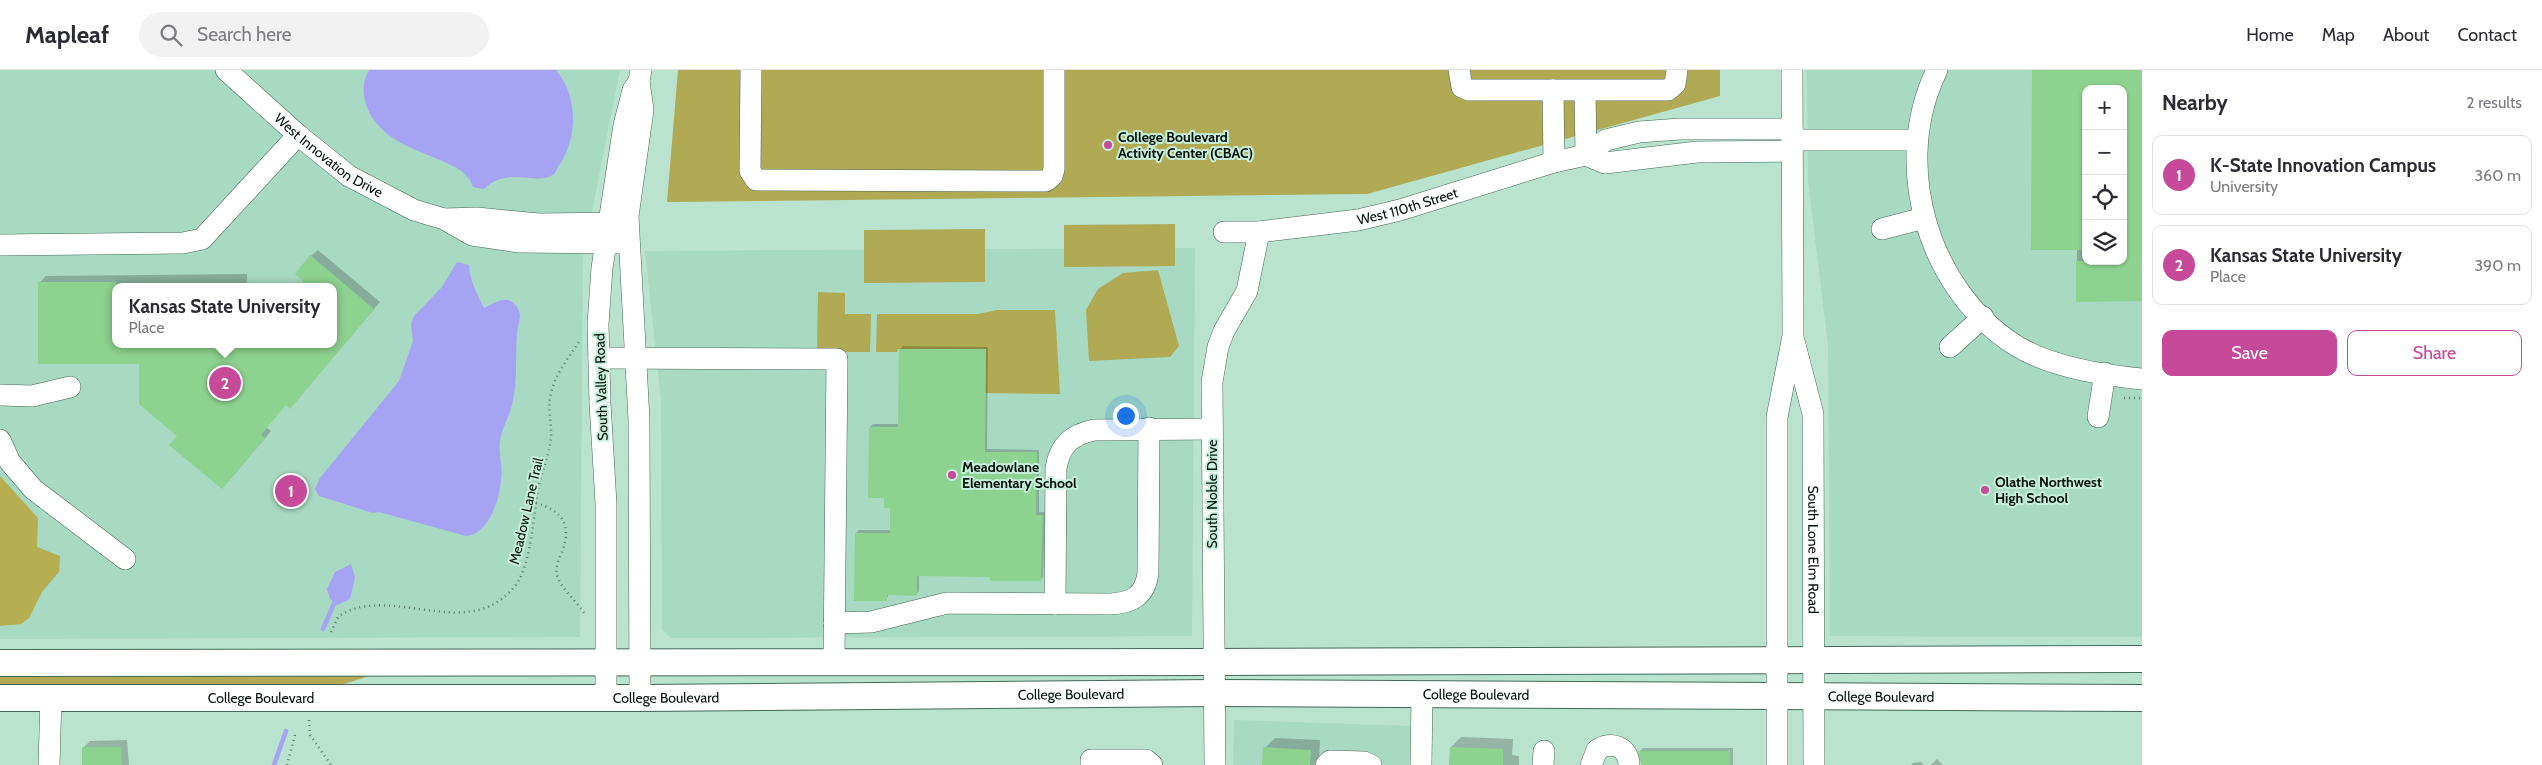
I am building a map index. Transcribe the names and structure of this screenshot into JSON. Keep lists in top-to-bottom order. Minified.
{"streets":{"main road":["College Boulevard"],"street":["West Innovation Drive","West 110th Street","South Valley Road","South Noble Drive","South Lone Elm Road"],"path":["Meadow Lane Trail"]},"crossings":[["West Innovation Drive","South Valley Road"],["West 110th Street","South Noble Drive"],["South Valley Road","College Boulevard"],["South Noble Drive","College Boulevard"],["South Lone Elm Road","College Boulevard"]],"places":["College Boulevard Activity Center (CBAC)","Meadowlane Elementary School","Olathe Northwest High School"],"page":{"header":"Mapleaf","search":"Search here","nav":["Home","Map","About","Contact"],"heading":["Nearby","2 results"],"map_buttons":["+","−"],"list":[{"mark":"1","name":"K-State Innovation Campus","note":"University","value":"360 m"},{"mark":"2","name":"Kansas State University","note":"Place","value":"390 m"}],"popup":["Kansas State University","Place"],"buttons":["Save","Share"],"pins":["2","1"]}}
